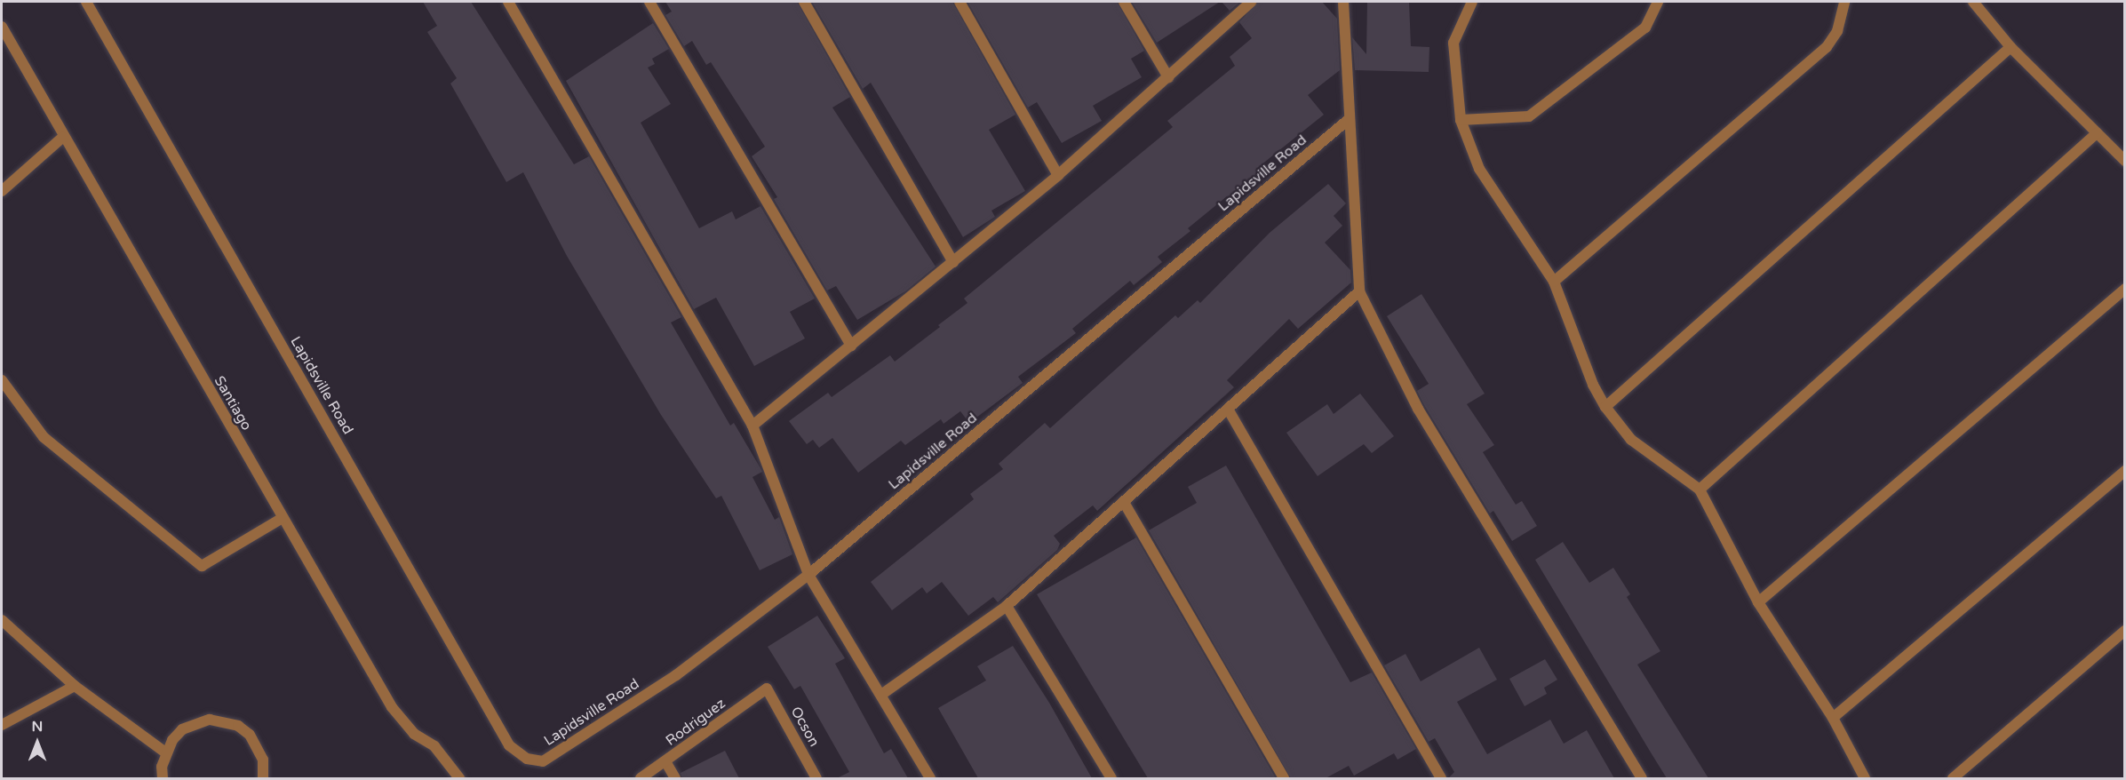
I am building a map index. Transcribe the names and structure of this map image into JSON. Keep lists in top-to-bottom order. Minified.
{"streets":{"street":["Lapidsville Road","Santiago","Rodriguez","Ocson"]},"crossings":[["Rodriguez","Ocson"]],"north":"top"}
